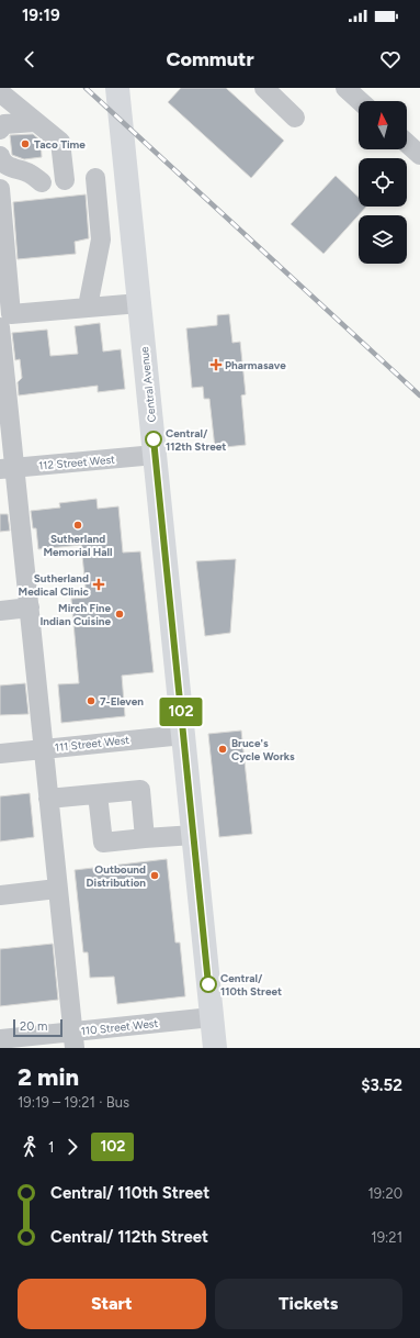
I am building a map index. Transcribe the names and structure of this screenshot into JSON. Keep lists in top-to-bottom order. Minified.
{"streets":{"main road":["Central Avenue"],"street":["112 Street West","111 Street West","110 Street West"]},"crossings":[["Central Avenue","112 Street West"],["Central Avenue","111 Street West"],["Central Avenue","110 Street West"]],"places":{"other":["Taco Time","Central/ 112th Street","Sutherland Memorial Hall","Mirch Fine Indian Cuisine","7-Eleven","Bruce's Cycle Works","Outbound Distribution","Central/ 110th Street"],"health":["Pharmasave","Sutherland Medical Clinic"]},"lines":["bus line 102"],"scale_bar":"20 m","north":"top","page":{"status":"19:19","header":"Commutr","on_map":"102","scale":"20 m","heading":["2 min","19:19 – 19:21 · Bus","$3.52"],"legs":["1","102"],"list":[{"name":"Central/ 110th Street","value":"19:20"},{"name":"Central/ 112th Street","value":"19:21"}],"buttons":["Start","Tickets"]}}
